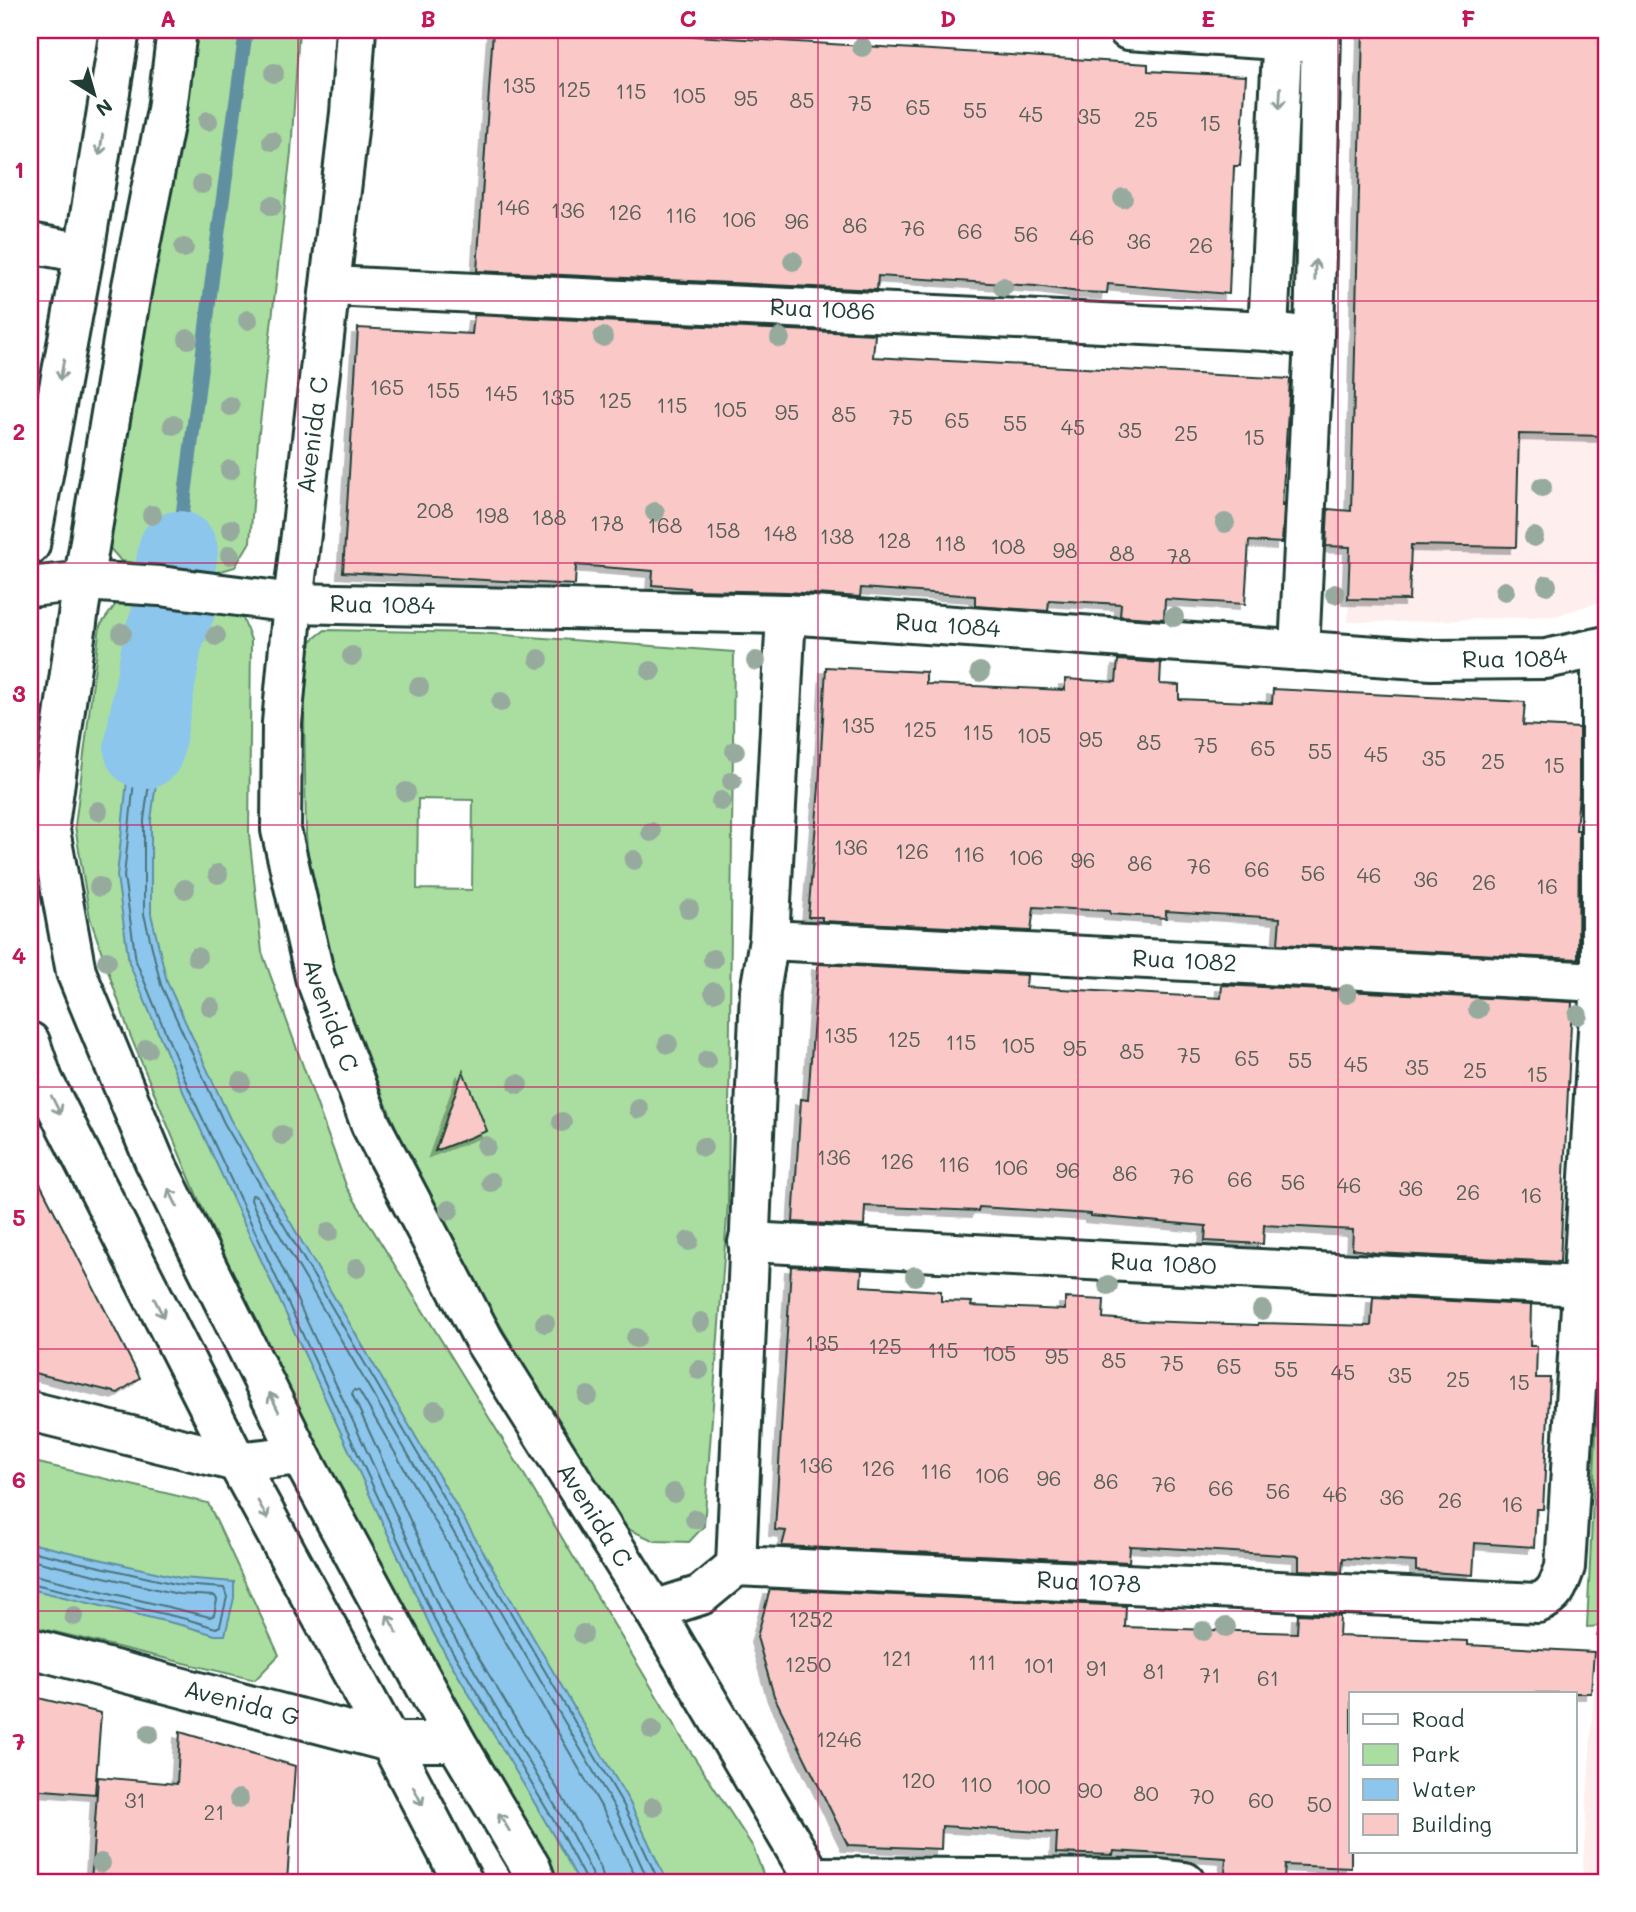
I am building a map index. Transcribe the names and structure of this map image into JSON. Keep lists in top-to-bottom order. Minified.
{"streets":{"street":["Rua 1086","Avenida C","Rua 1084","Rua 1082","Rua 1080","Rua 1078","Avenida G"]},"crossings":[["Rua 1086","Avenida C"],["Avenida C","Rua 1084"],["Rua 1080","Rua 1078"]],"house_numbers":["135","125","115","105","95","85","75","65","55","45","35","25","15","146","136","126","116","106","96","86","76","66","56","46","36","26","165","155","145","135","125","115","105","95","85","75","65","55","45","35","25","15","208","198","188","178","168","158","148","138","128","118","108","98","88","78","135","125","115","105","95","85","75","65","55","45","35","25","15","136","126","116","106","96","86","76","66","56","46","36","26","16","135","125","115","105","95","85","75","65","55","45","35","25","15","136","126","116","106","96","86","76","66","56","46","36","26","16","135","125","115","105","95","85","75","65","55","45","35","25","15","136","126","116","106","96","86","76","66","56","46","36","26","16","1252","121","111","1250","101","91","81","71","61","1246","120","110","100","90","80","70","31","60","50","21"],"legend":["Road","Park","Water","Building"],"north":"bottom right","grid":{"columns":["A","B","C","D","E","F"],"rows":["1","2","3","4","5","6","7"]}}
